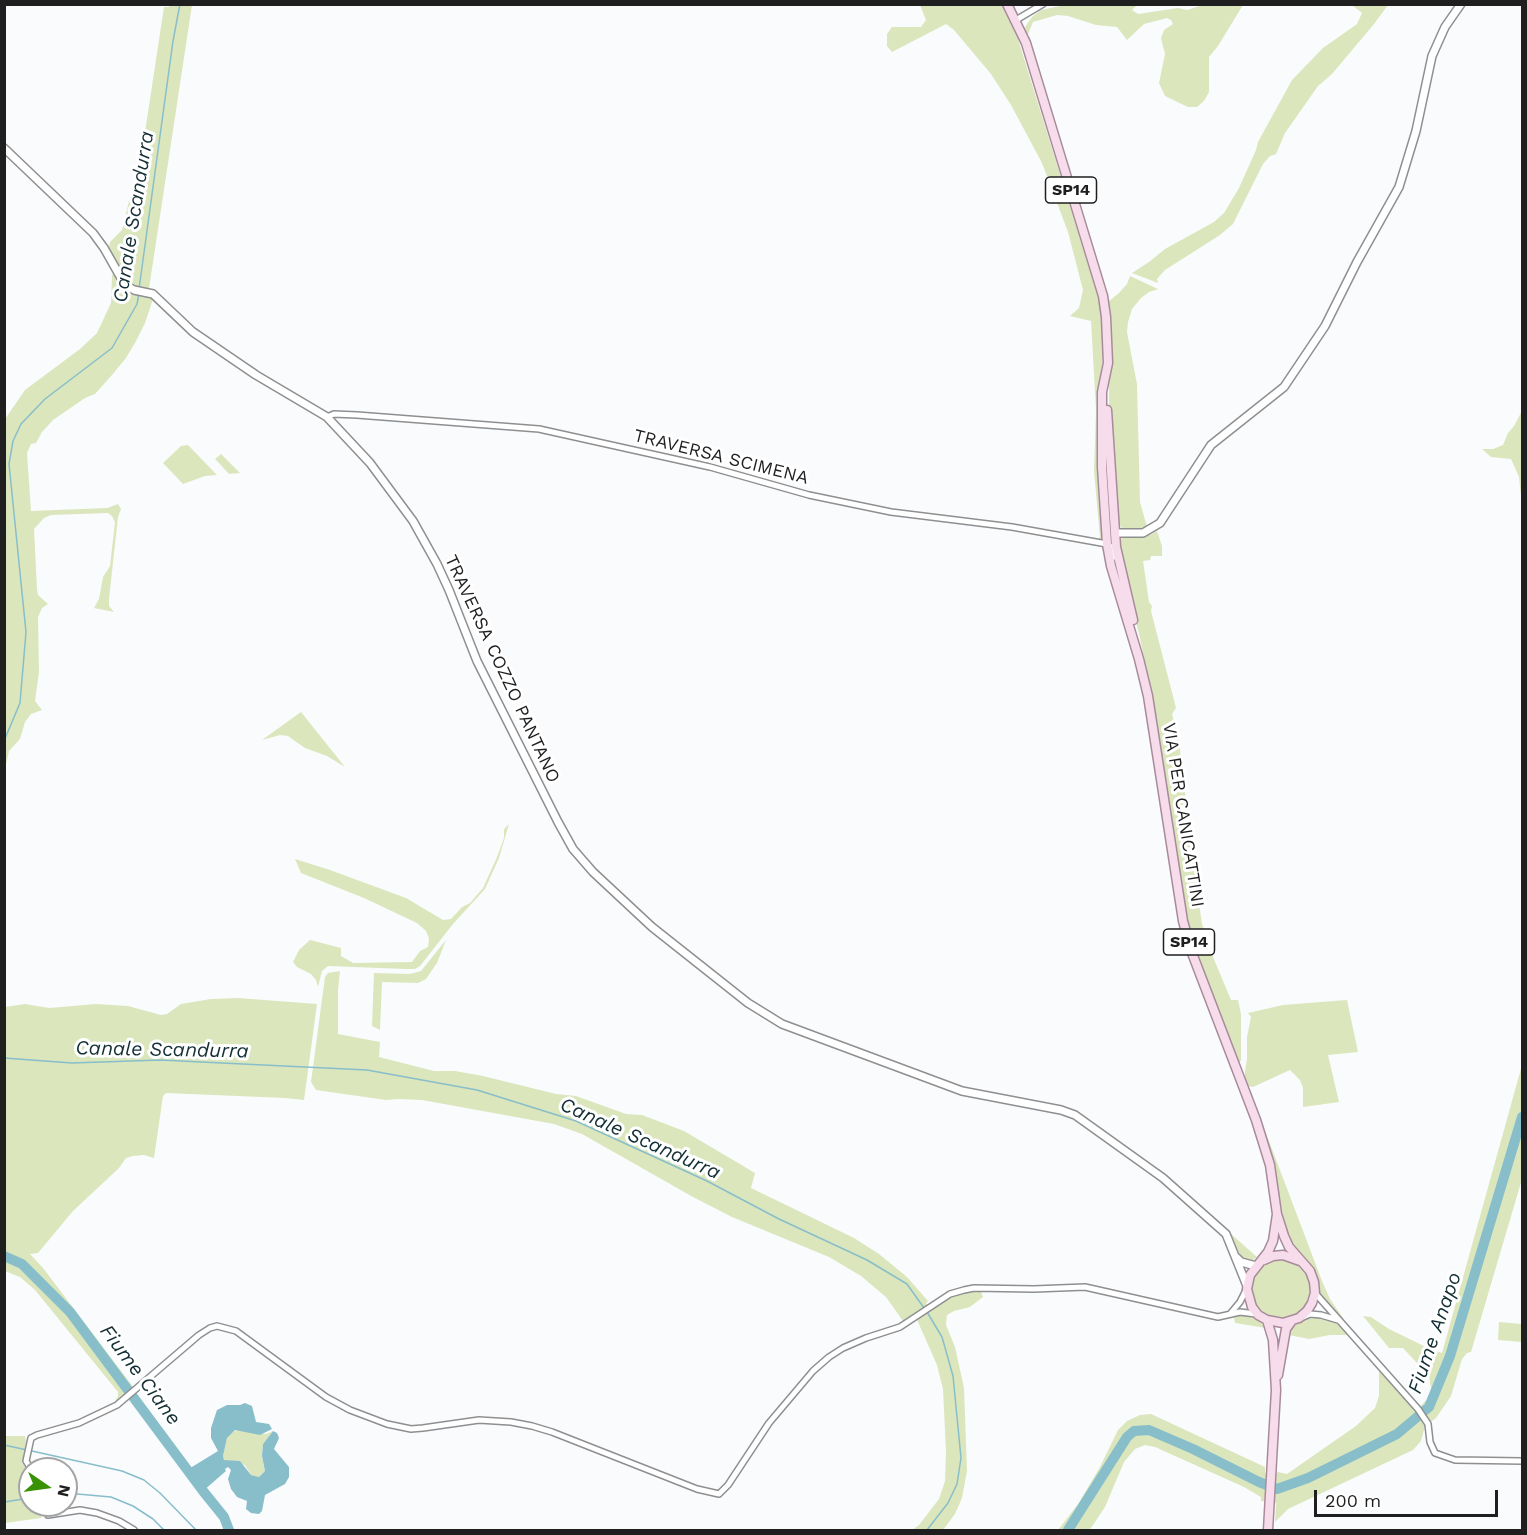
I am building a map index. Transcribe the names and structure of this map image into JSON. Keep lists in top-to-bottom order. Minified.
{"streets":{"main road":["SP14","VIA PER CANICATTINI"],"street":["TRAVERSA SCIMENA","TRAVERSA COZZO PANTANO"]},"crossings":[["TRAVERSA SCIMENA","TRAVERSA COZZO PANTANO"],["TRAVERSA SCIMENA","VIA PER CANICATTINI"]],"water":["Canale Scandurra","Fiume Anapo","Fiume Ciane"],"scale_bar":"200 m","north":"right"}
